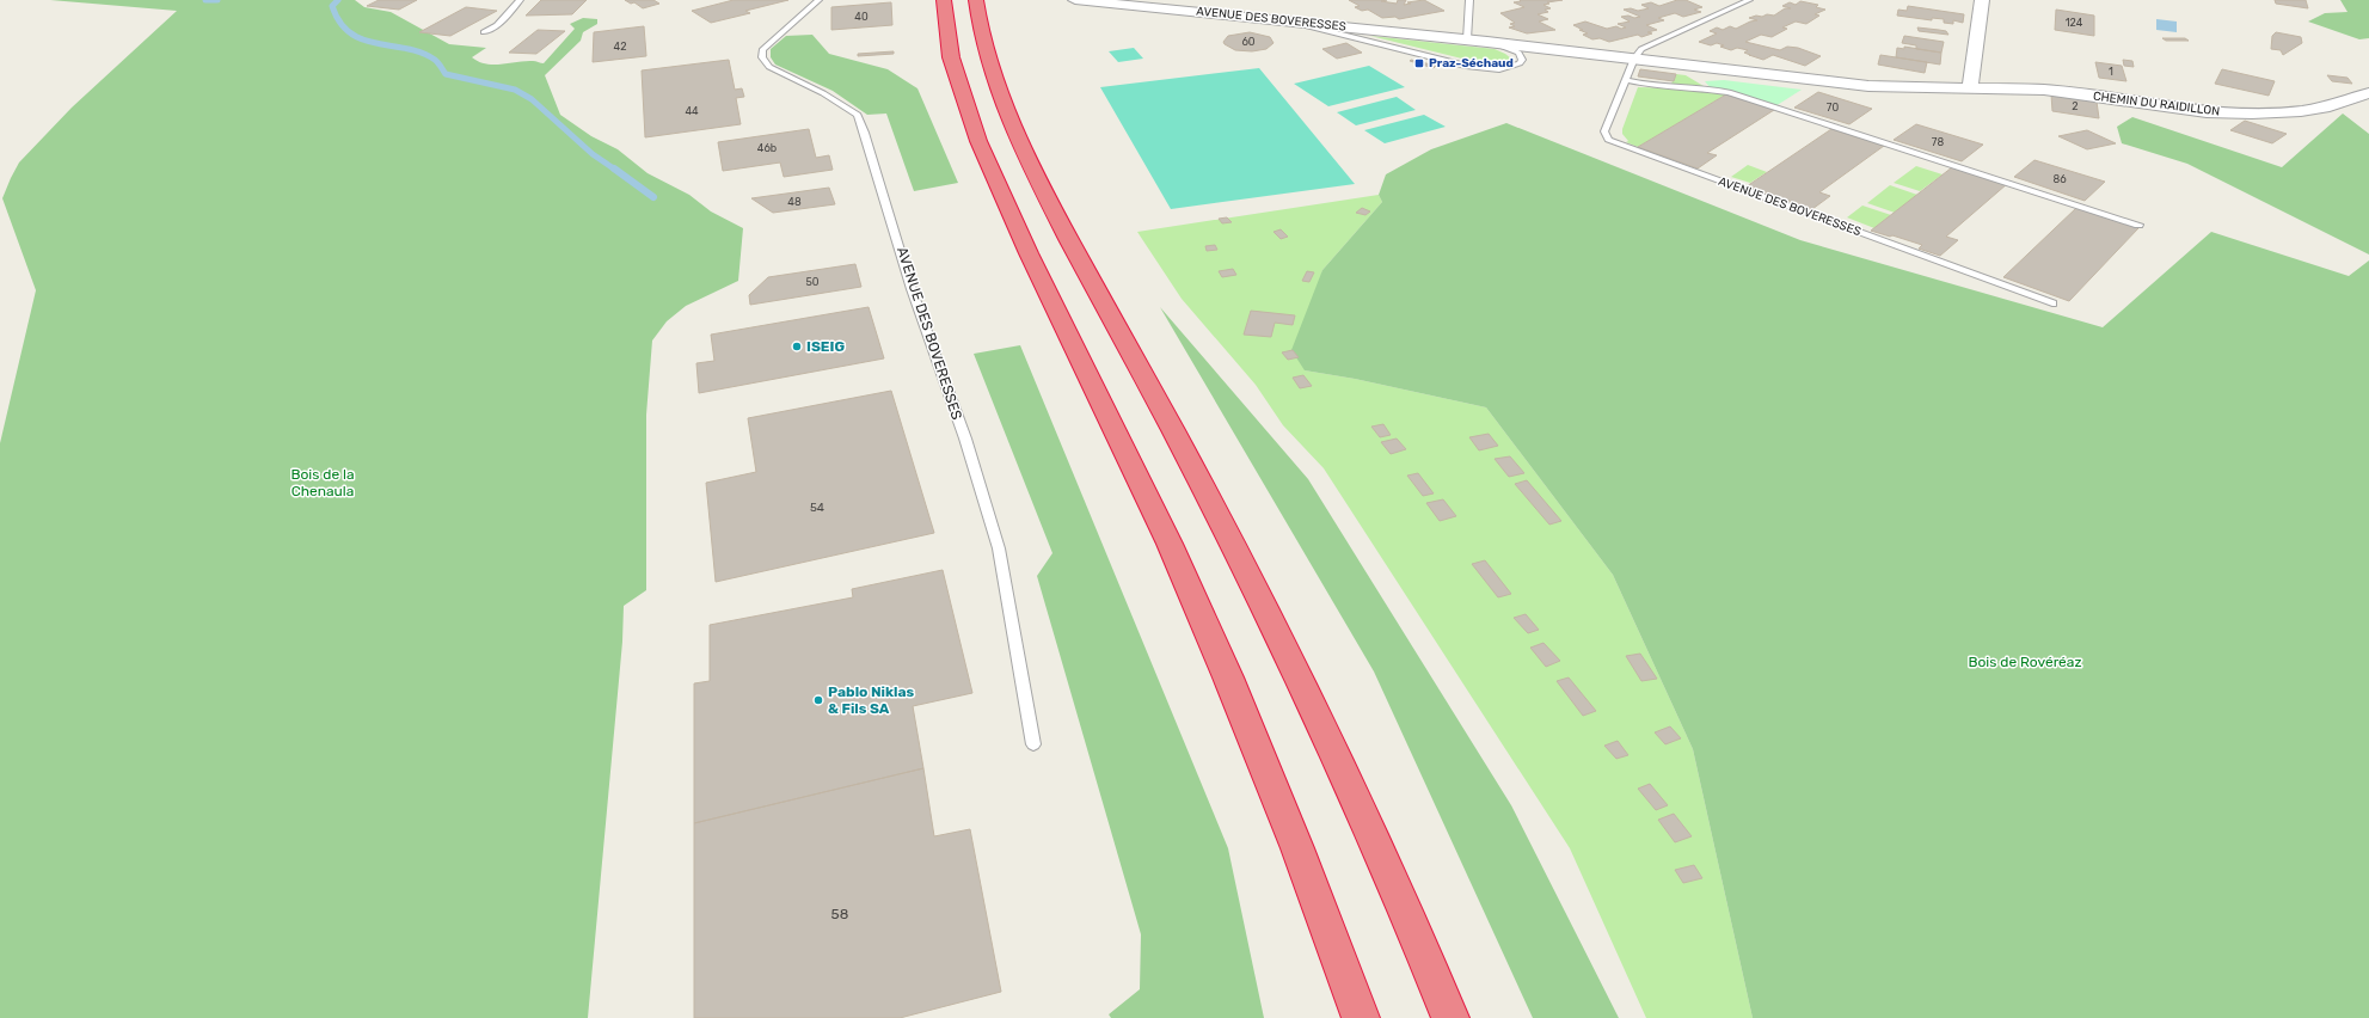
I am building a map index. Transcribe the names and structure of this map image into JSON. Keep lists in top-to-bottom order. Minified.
{"streets":{"street":["AVENUE DES BOVERESSES","CHEMIN DU RAIDILLON"]},"crossings":[["AVENUE DES BOVERESSES","CHEMIN DU RAIDILLON"]],"parks":["Bois de la Chenaula","Bois de Rovéréaz"],"places":{"transit":["Praz-Séchaud"],"other":["ISEIG","Pablo Niklas & Fils SA"]},"house_numbers":["40","124","60","42","1","2","70","44","78","46b","86","48","50","54","58"]}
